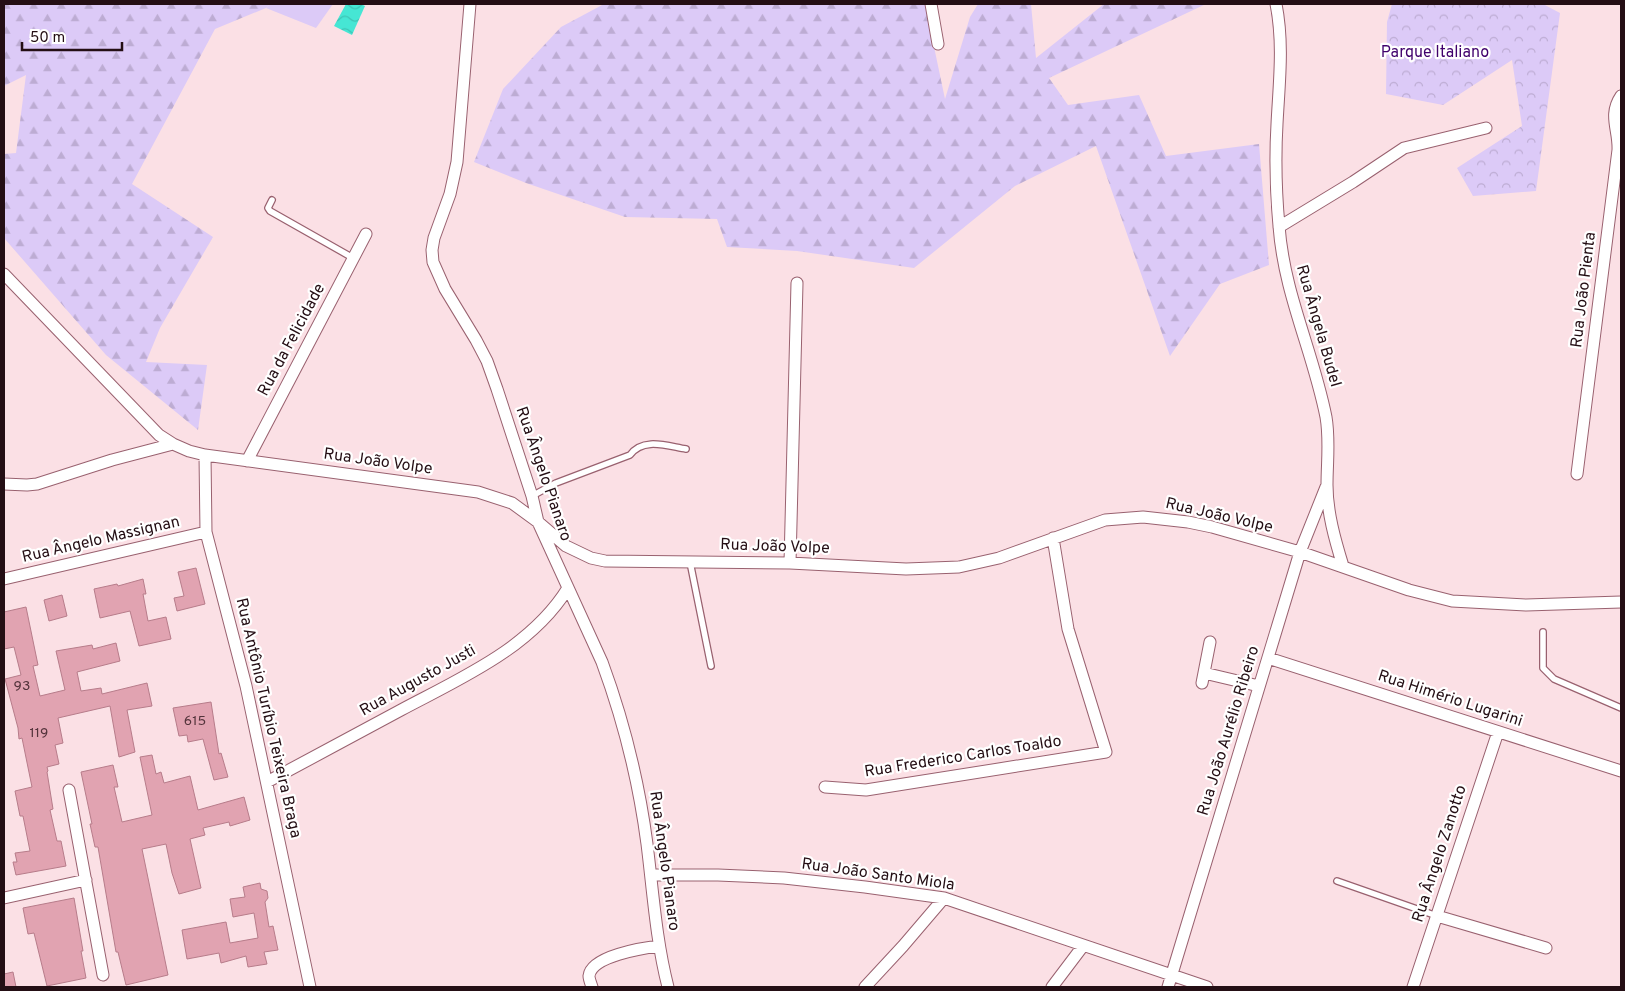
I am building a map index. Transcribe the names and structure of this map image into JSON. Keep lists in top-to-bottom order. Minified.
{"streets":{"street":["Rua João Pienta","Rua Ângela Budel","Rua da Felicidade","Rua João Volpe","Rua Ângelo Pianaro","Rua Ângelo Massignan","Rua Augusto Justi","Rua Himério Lugarini","Rua Antônio Turíbio Teixeira Braga","Rua João Aurélio Ribeiro","Rua Frederico Carlos Toaldo","Rua Ângelo Zanotto","Rua João Santo Miola"]},"crossings":[["Rua Ângela Budel","Rua João Volpe"],["Rua Ângela Budel","Rua João Aurélio Ribeiro"],["Rua da Felicidade","Rua João Volpe"],["Rua João Volpe","Rua Ângelo Pianaro"],["Rua João Volpe","Rua Antônio Turíbio Teixeira Braga"],["Rua João Volpe","Rua João Aurélio Ribeiro"],["Rua João Volpe","Rua Frederico Carlos Toaldo"],["Rua Ângelo Pianaro","Rua Augusto Justi"],["Rua Ângelo Pianaro","Rua João Santo Miola"],["Rua Ângelo Massignan","Rua Antônio Turíbio Teixeira Braga"],["Rua Augusto Justi","Rua Antônio Turíbio Teixeira Braga"],["Rua Himério Lugarini","Rua João Aurélio Ribeiro"],["Rua Himério Lugarini","Rua Ângelo Zanotto"],["Rua João Aurélio Ribeiro","Rua João Santo Miola"]],"parks":["Parque Italiano"],"house_numbers":["93","615","119"],"scale_bar":"50 m"}
